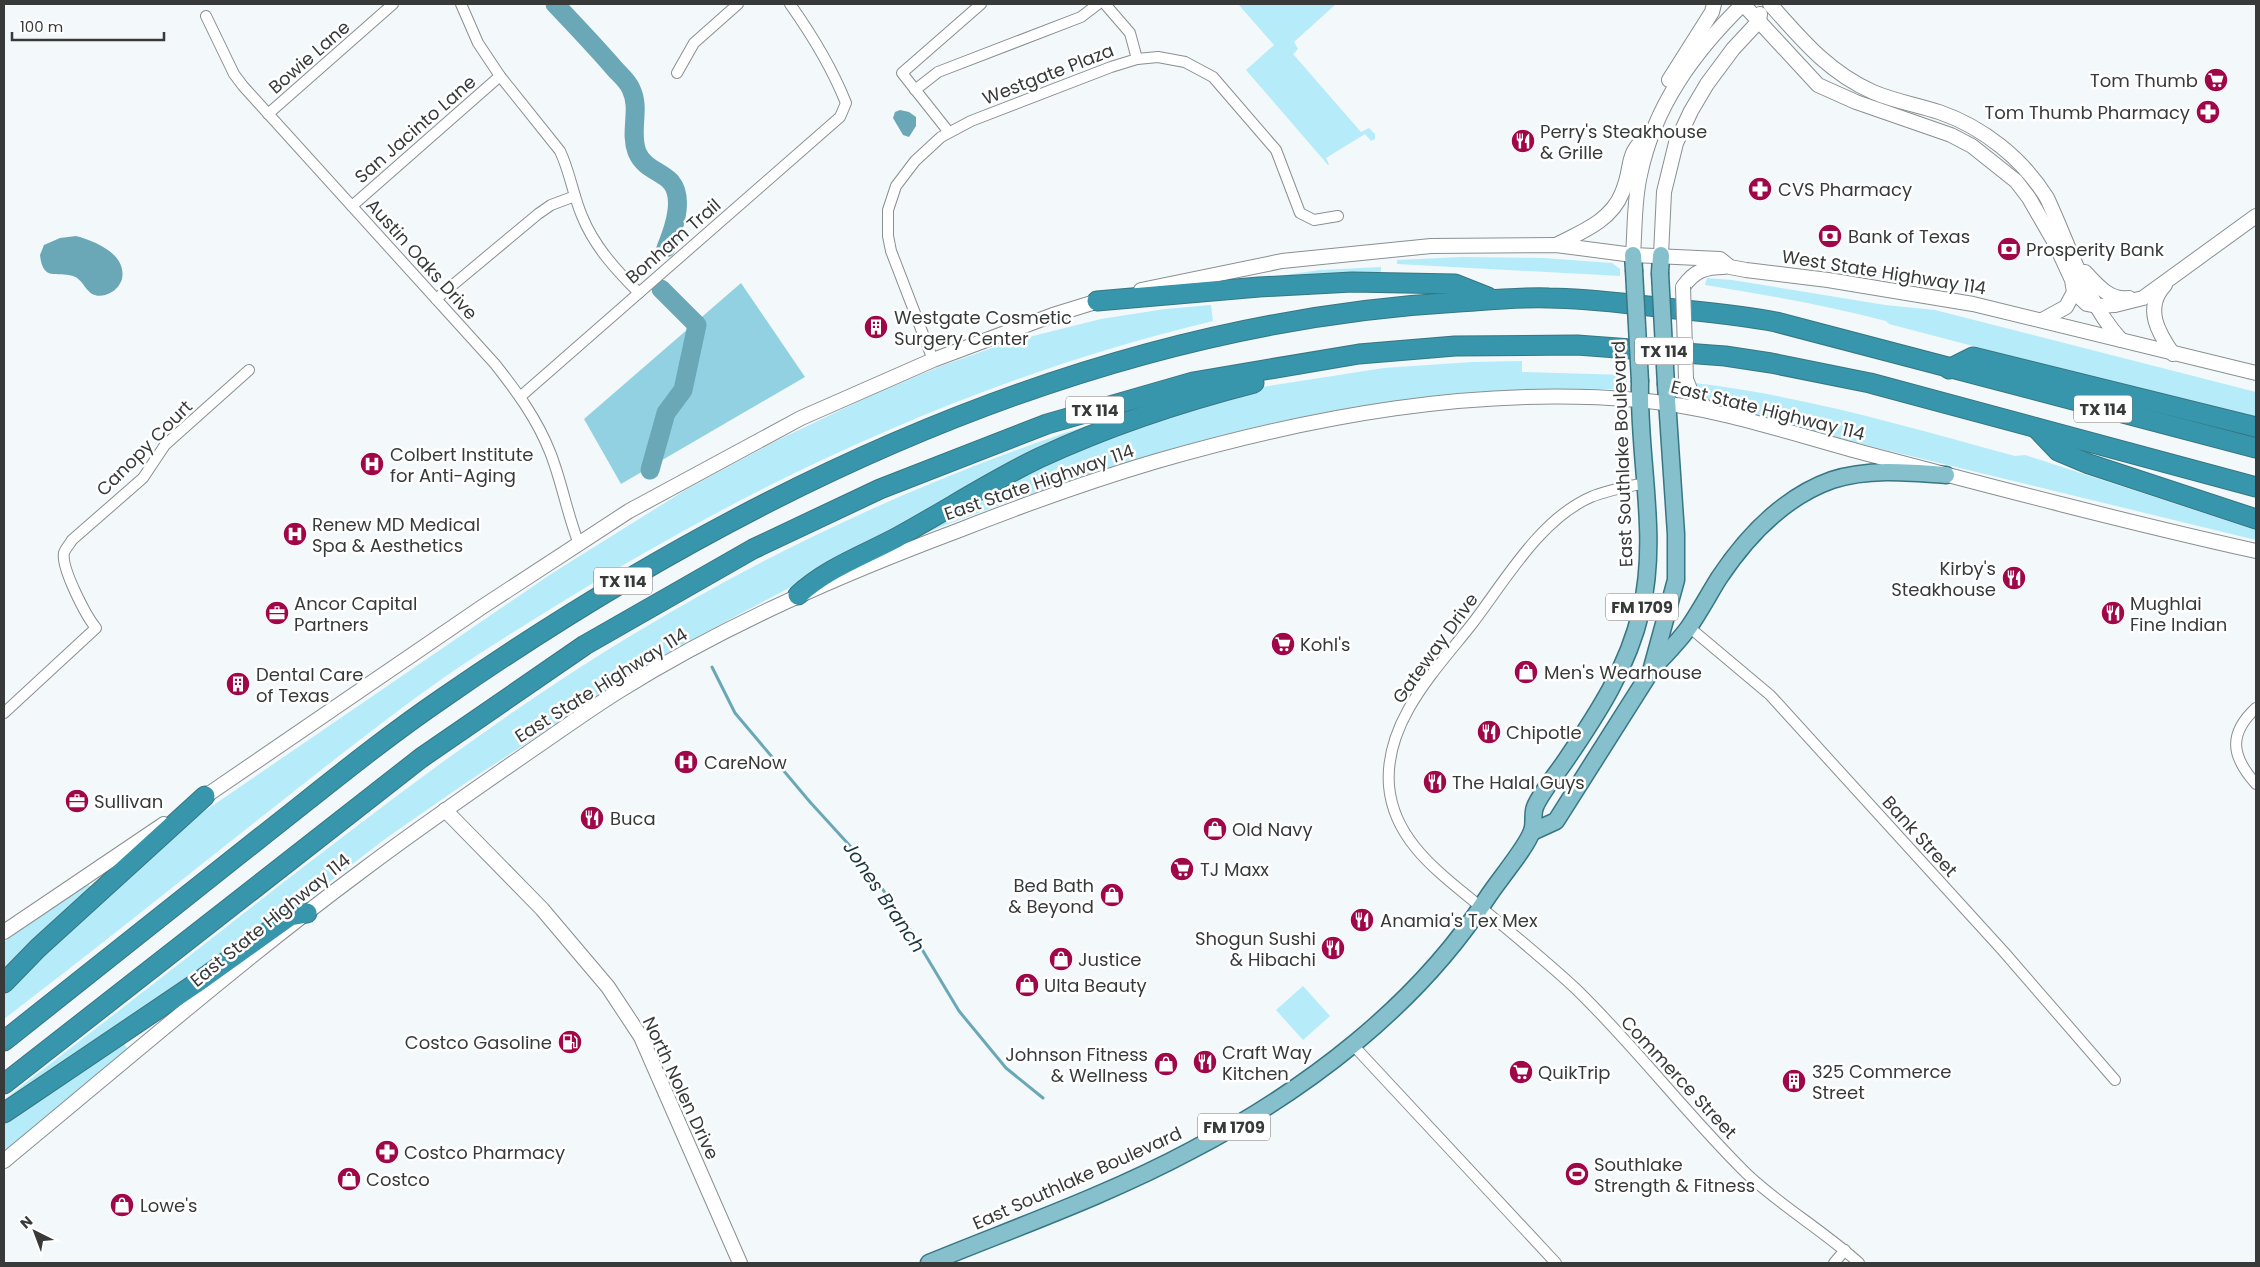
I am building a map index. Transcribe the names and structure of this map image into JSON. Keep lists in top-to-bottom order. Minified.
{"streets":{"highway":["TX 114"],"main road":["West State Highway 114","East State Highway 114","East Southlake Boulevard","FM 1709","North Nolen Drive"],"street":["Bowie Lane","Westgate Plaza","San Jacinto Lane","Bonham Trail","Austin Oaks Drive","Canopy Court","Gateway Drive","Bank Street","Commerce Street"]},"crossings":[["Bowie Lane","Austin Oaks Drive"],["San Jacinto Lane","Austin Oaks Drive"],["Bonham Trail","Austin Oaks Drive"],["West State Highway 114","East Southlake Boulevard"],["West State Highway 114","FM 1709"],["East State Highway 114","East Southlake Boulevard"],["East State Highway 114","FM 1709"],["East State Highway 114","North Nolen Drive"],["East Southlake Boulevard","FM 1709"],["East Southlake Boulevard","Gateway Drive"],["East Southlake Boulevard","Commerce Street"],["Gateway Drive","Commerce Street"]],"water":["Jones Branch"],"places":{"supermarket":["Tom Thumb","Kohl's","TJ Maxx","QuikTrip"],"pharmacy":["Tom Thumb Pharmacy","CVS Pharmacy","Costco Pharmacy"],"restaurant":["Perry's Steakhouse & Grille","Kirby's Steakhouse","Mughlai Fine Indian","Chipotle","The Halal Guys","Buca","Anamia's Tex Mex","Shogun Sushi & Hibachi","Craft Way Kitchen"],"bank":["Bank of Texas","Prosperity Bank"],"building":["Westgate Cosmetic Surgery Center","Dental Care of Texas","325 Commerce Street"],"hospital":["Colbert Institute for Anti-Aging","Renew MD Medical Spa & Aesthetics","CareNow"],"office":["Ancor Capital Partners","Sullivan"],"shop":["Men's Wearhouse","Old Navy","Bed Bath & Beyond","Justice","Ulta Beauty","Johnson Fitness & Wellness","Costco","Lowe's"],"fuel station":["Costco Gasoline"],"sports":["Southlake Strength & Fitness"]},"scale_bar":"100 m","north":"top left"}
